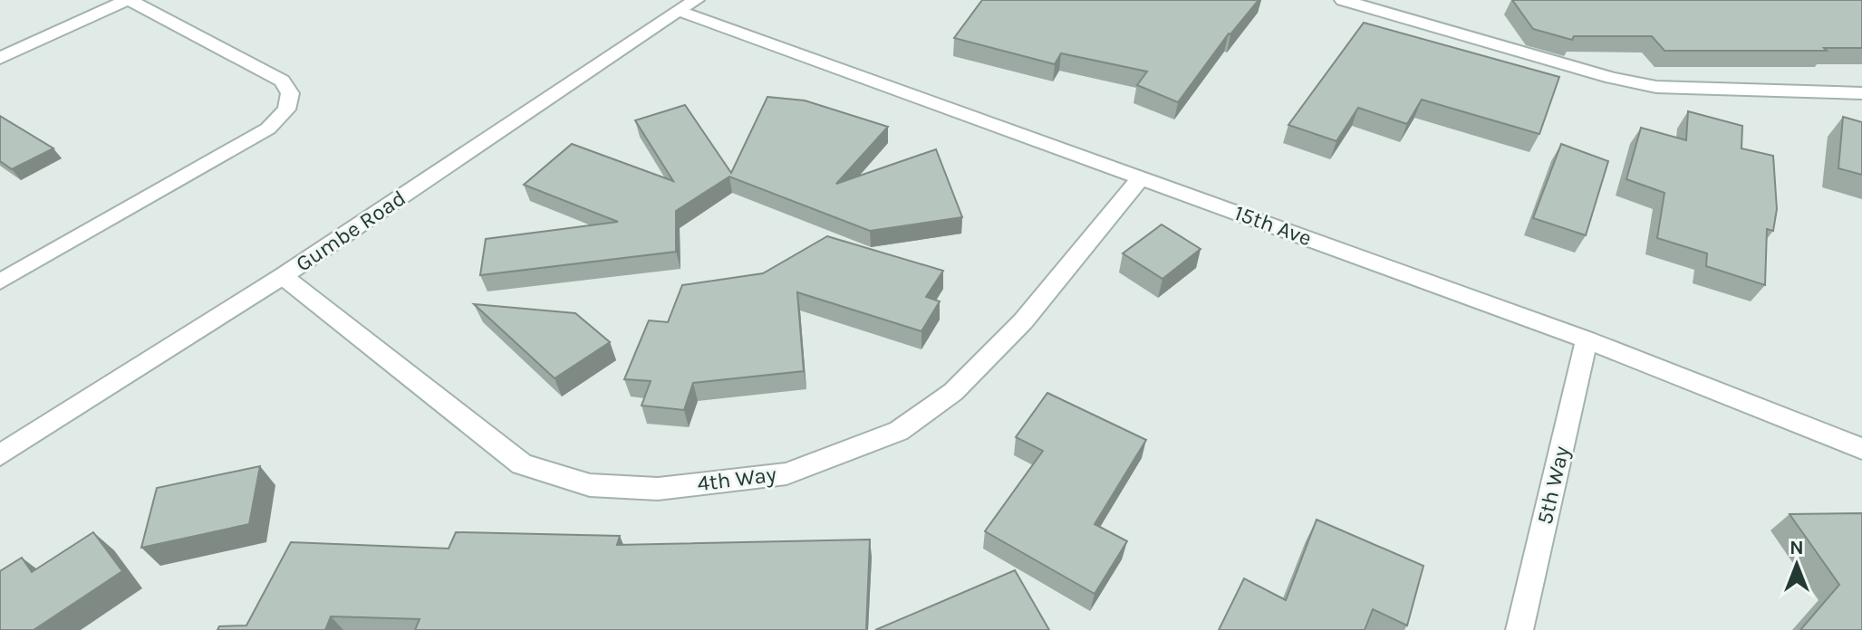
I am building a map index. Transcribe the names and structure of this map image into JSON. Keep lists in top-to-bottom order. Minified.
{"streets":{"street":["15th Ave","Gumbe Road","4th Way","5th Way"]},"crossings":[["15th Ave","Gumbe Road"],["15th Ave","4th Way"],["15th Ave","5th Way"],["Gumbe Road","4th Way"]],"north":"top"}
